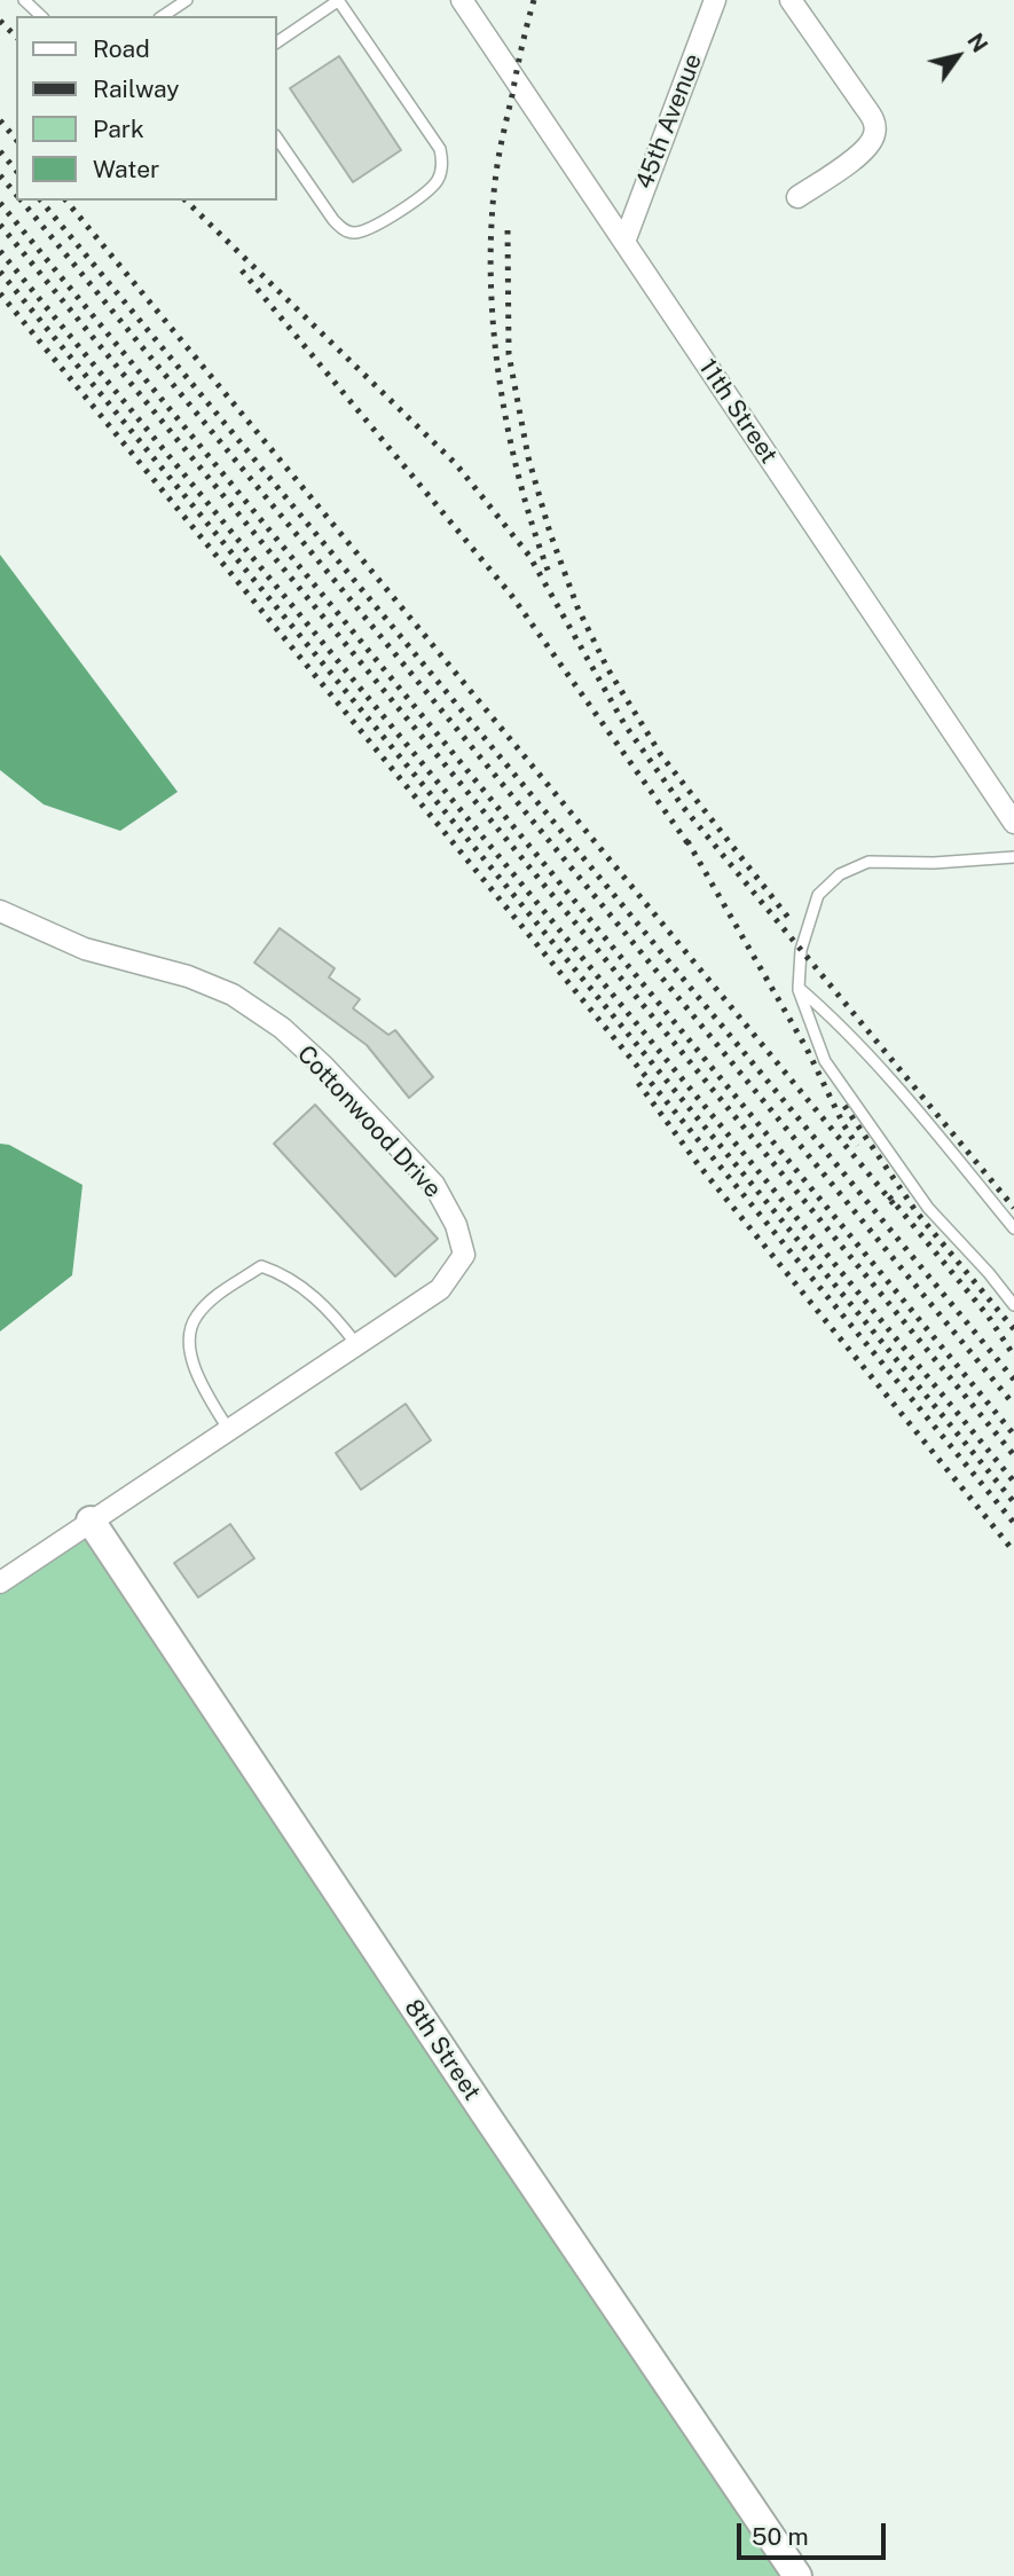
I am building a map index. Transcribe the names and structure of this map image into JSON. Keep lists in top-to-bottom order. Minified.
{"streets":{"street":["45th Avenue","11th Street","Cottonwood Drive","8th Street"]},"crossings":[["45th Avenue","11th Street"],["Cottonwood Drive","8th Street"]],"legend":["Road","Railway","Park","Water"],"scale_bar":"50 m","north":"top right"}
